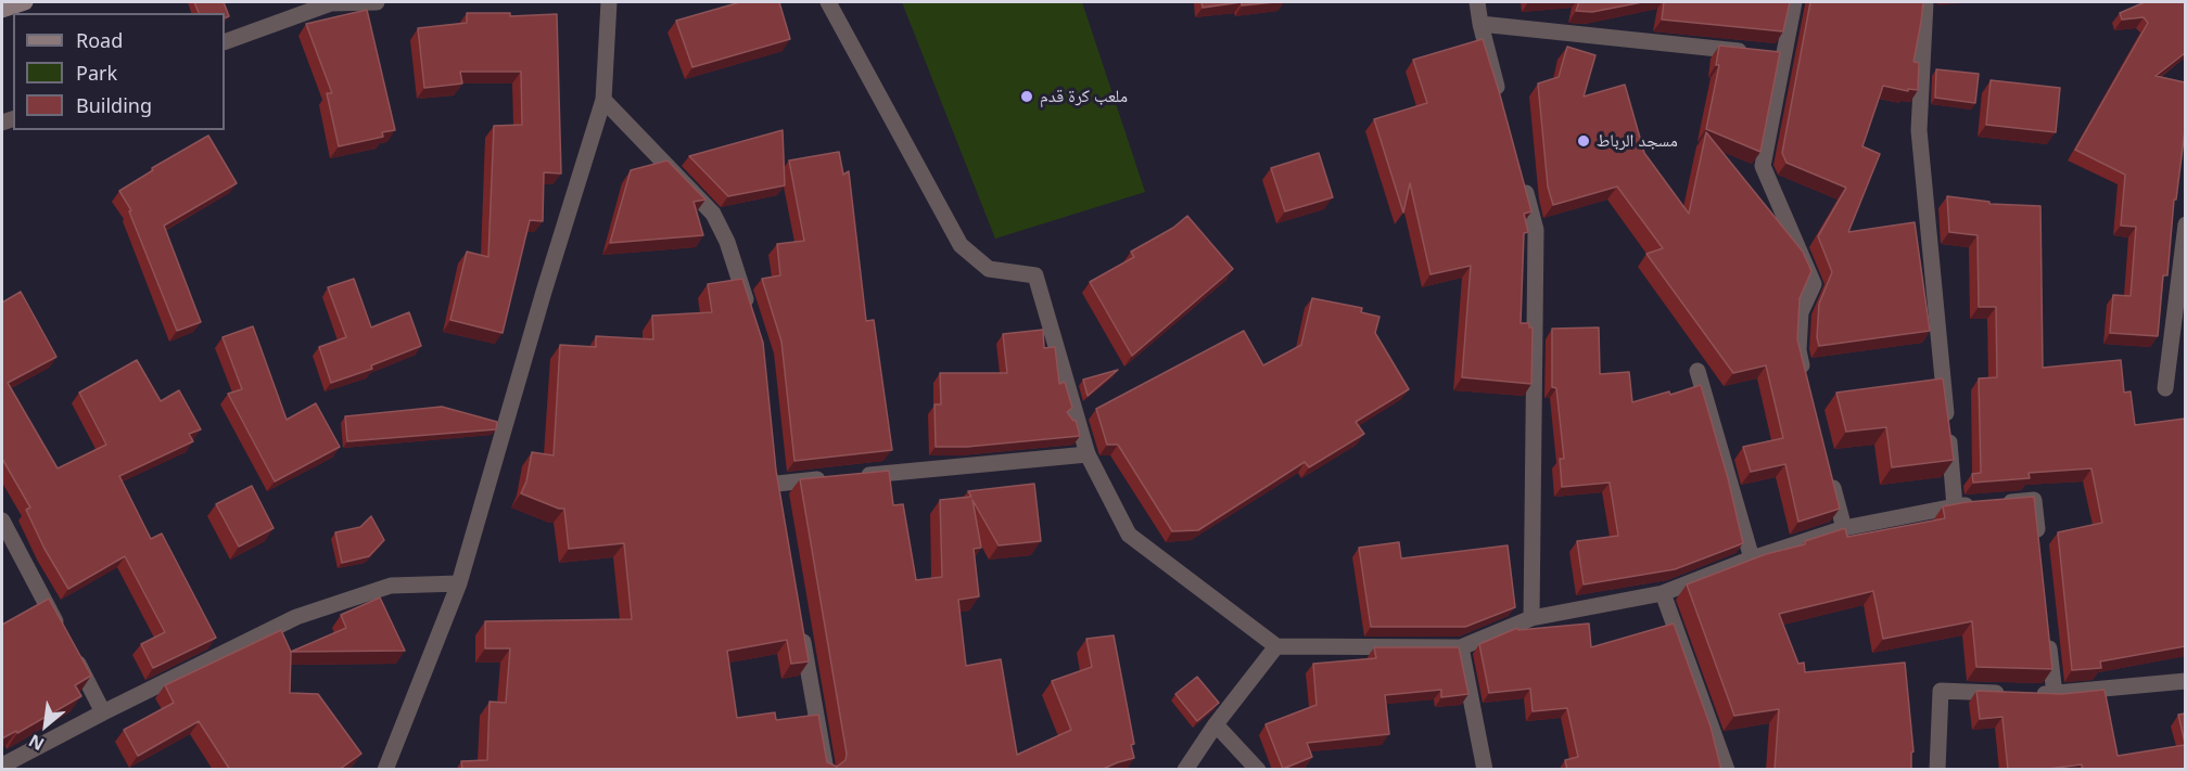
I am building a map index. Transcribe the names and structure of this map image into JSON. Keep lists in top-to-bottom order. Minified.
{"places":["ملعب كرة قدم","مسجد الرباط"],"legend":["Road","Park","Building"],"north":"bottom left"}
